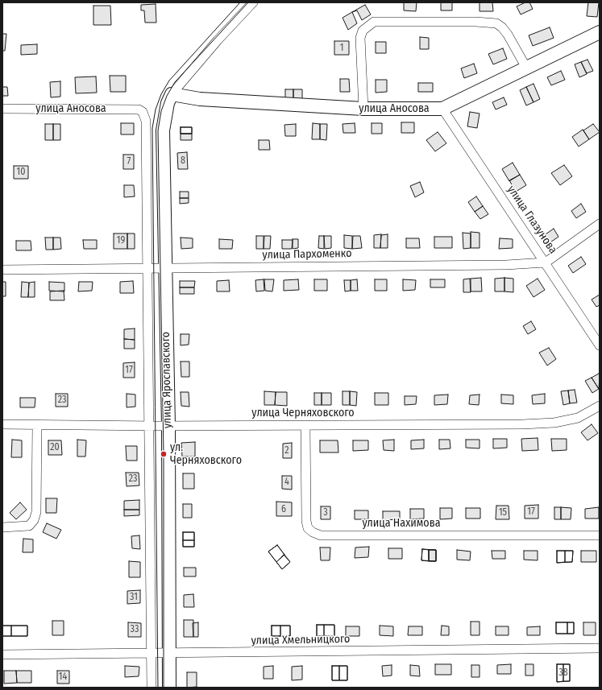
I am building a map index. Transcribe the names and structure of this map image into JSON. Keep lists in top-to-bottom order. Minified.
{"streets":{"street":["улица Аносова","улица Глазунова","улица Пархоменко","улица Ярославского","улица Черняховского","улица Нахимова","улица Хмельницкого"]},"crossings":[["улица Аносова","улица Глазунова"],["улица Аносова","улица Пархоменко"],["улица Аносова","улица Ярославского"],["улица Глазунова","улица Пархоменко"],["улица Пархоменко","улица Ярославского"],["улица Ярославского","улица Черняховского"],["улица Ярославского","улица Хмельницкого"],["улица Черняховского","улица Нахимова"]],"places":["ул. Черняховского"],"house_numbers":["1","8","7","10","19","17","23","20","2","23","4","6","17","3","15","31","33","38","14"]}
